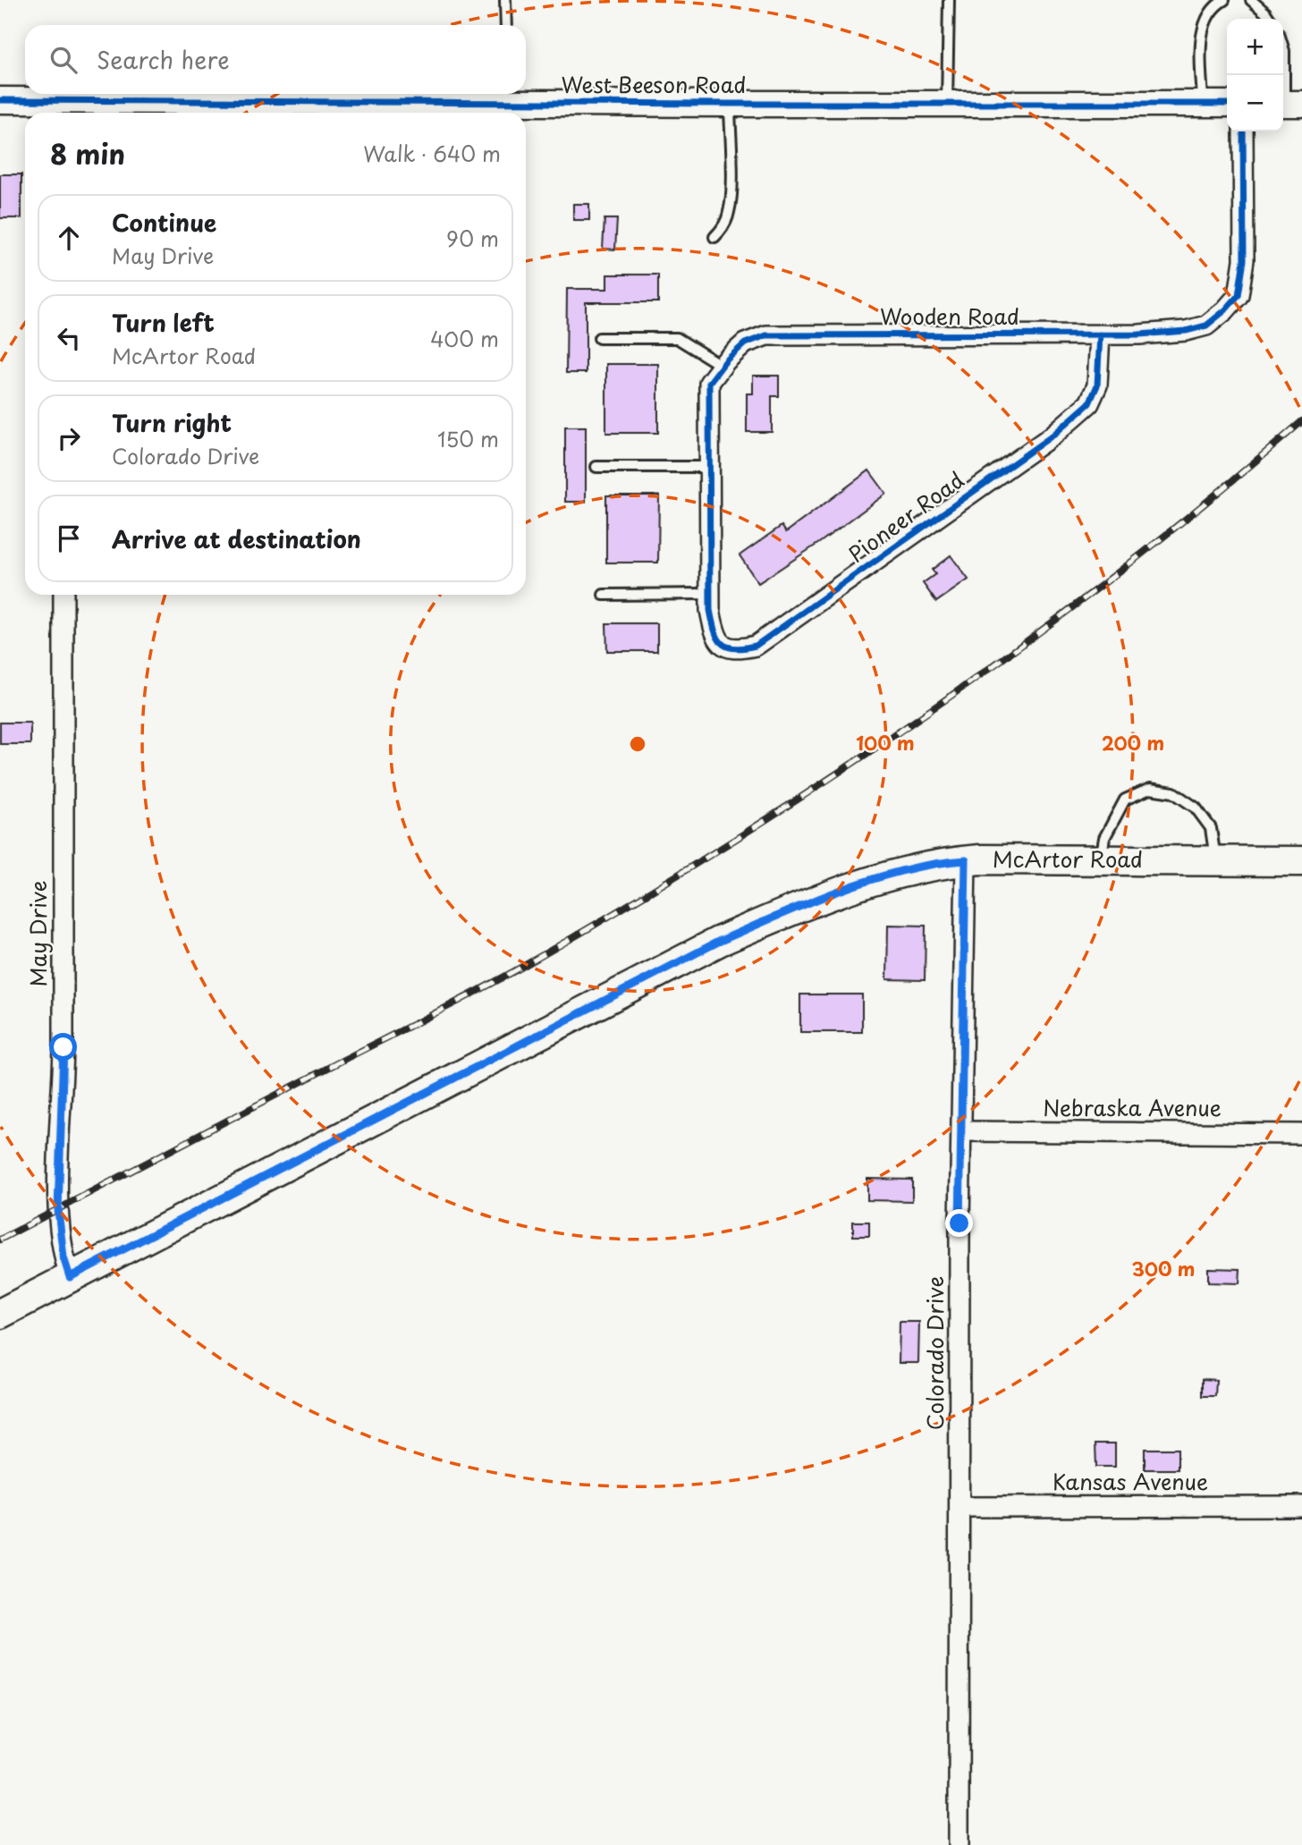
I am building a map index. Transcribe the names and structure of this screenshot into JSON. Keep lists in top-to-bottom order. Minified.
{"streets":{"main road":["McArtor Road"],"street":["West Beeson Road","Wooden Road","Pioneer Road","May Drive","Nebraska Avenue","Colorado Drive","Kansas Avenue"]},"crossings":[["Wooden Road","Pioneer Road"],["McArtor Road","May Drive"],["McArtor Road","Colorado Drive"],["Nebraska Avenue","Colorado Drive"],["Colorado Drive","Kansas Avenue"]],"page":{"map_buttons":["+","−"],"search":"Search here","heading":["8 min","Walk · 640 m"],"list":[["Continue","May Drive","90 m"],["Turn left","McArtor Road","400 m"],["Turn right","Colorado Drive","150 m"],"Arrive at destination"]},"rings":["100 m","200 m","300 m"]}
